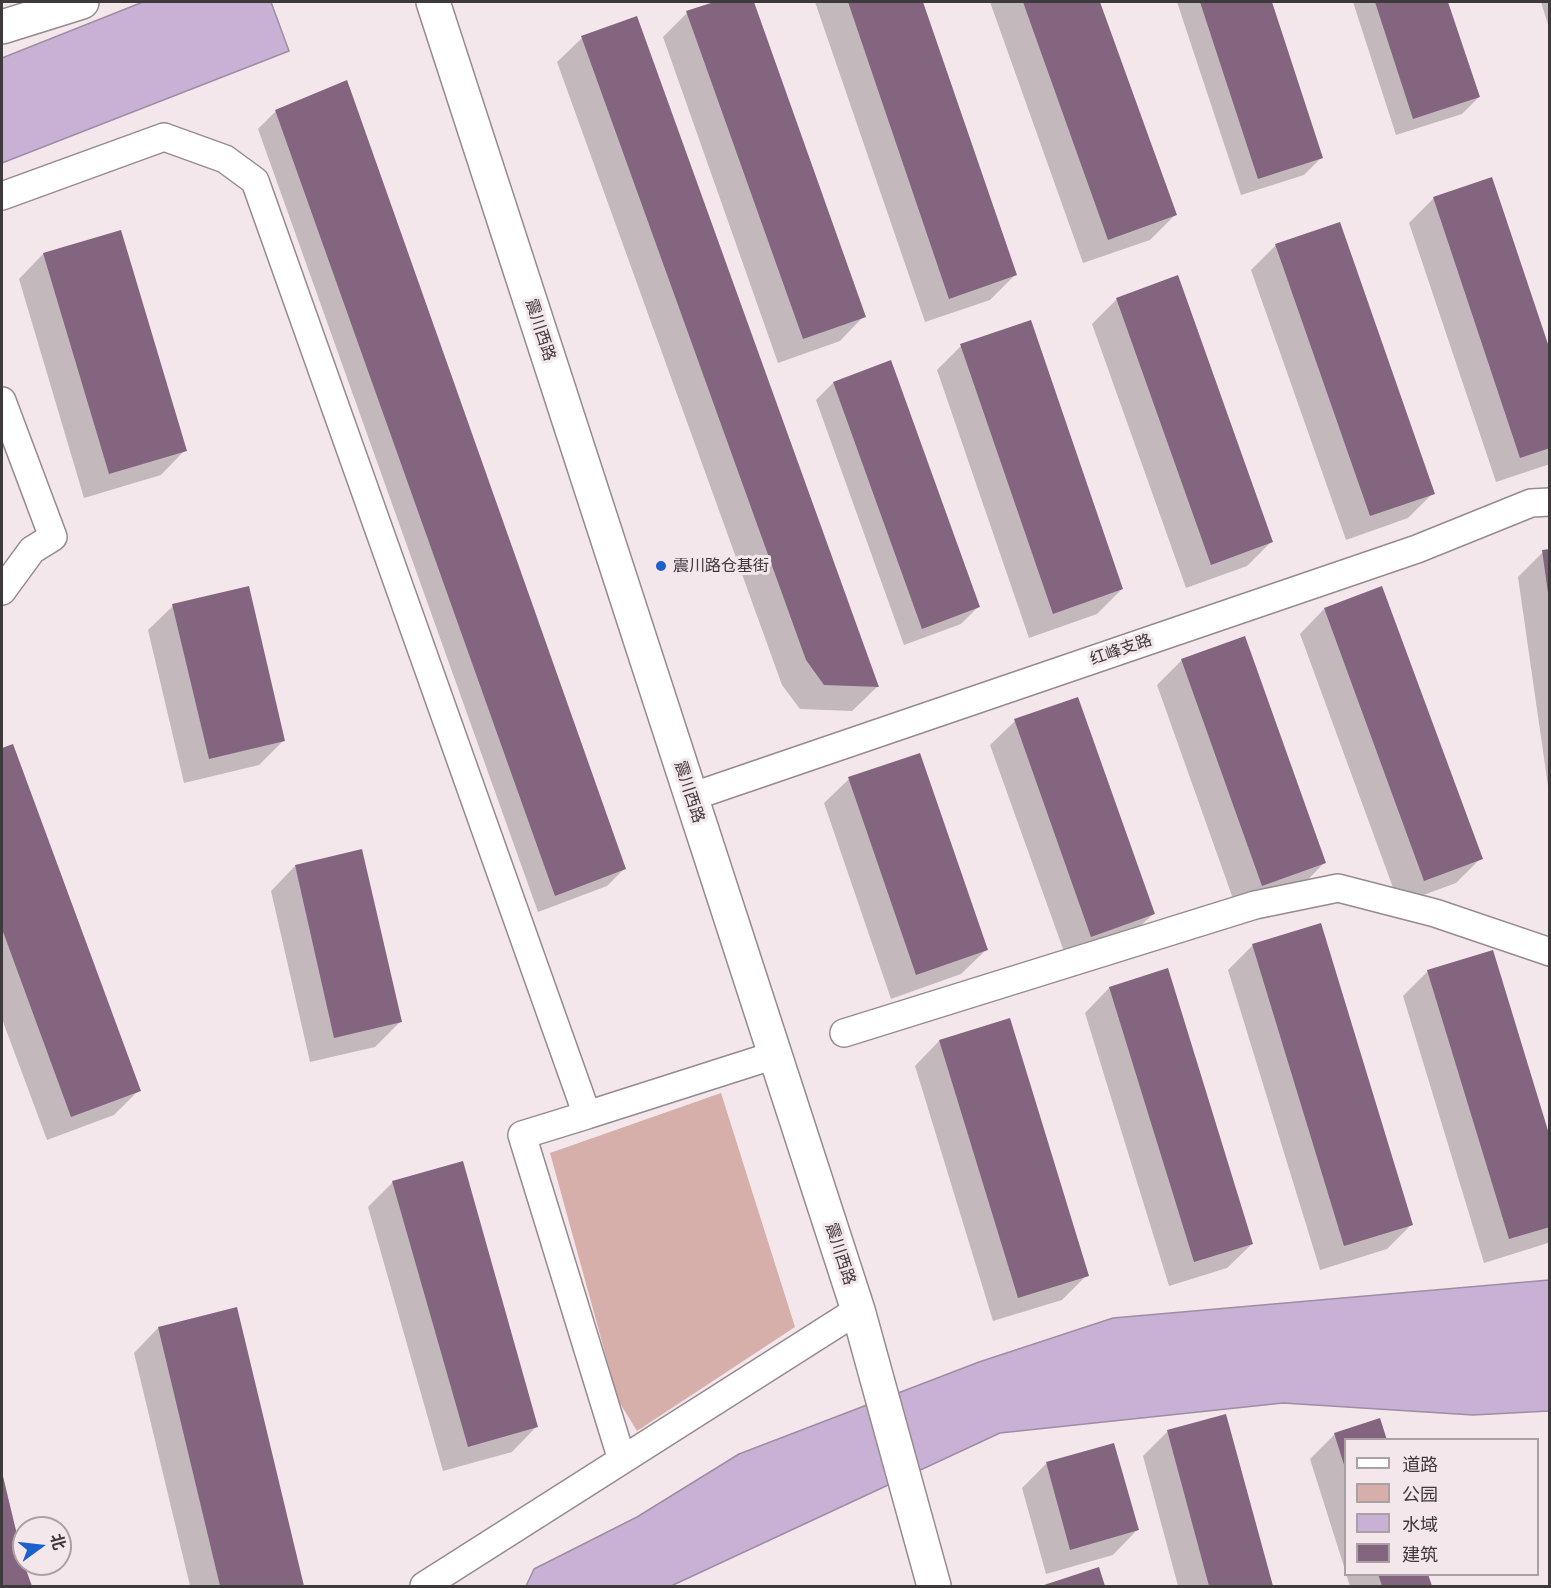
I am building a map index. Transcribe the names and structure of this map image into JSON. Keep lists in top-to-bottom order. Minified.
{"streets":{"street":["震川西路","红峰支路"]},"crossings":[["震川西路","红峰支路"]],"places":["震川路仓基街"],"legend":["道路","公园","水域","建筑"],"north":"right"}
